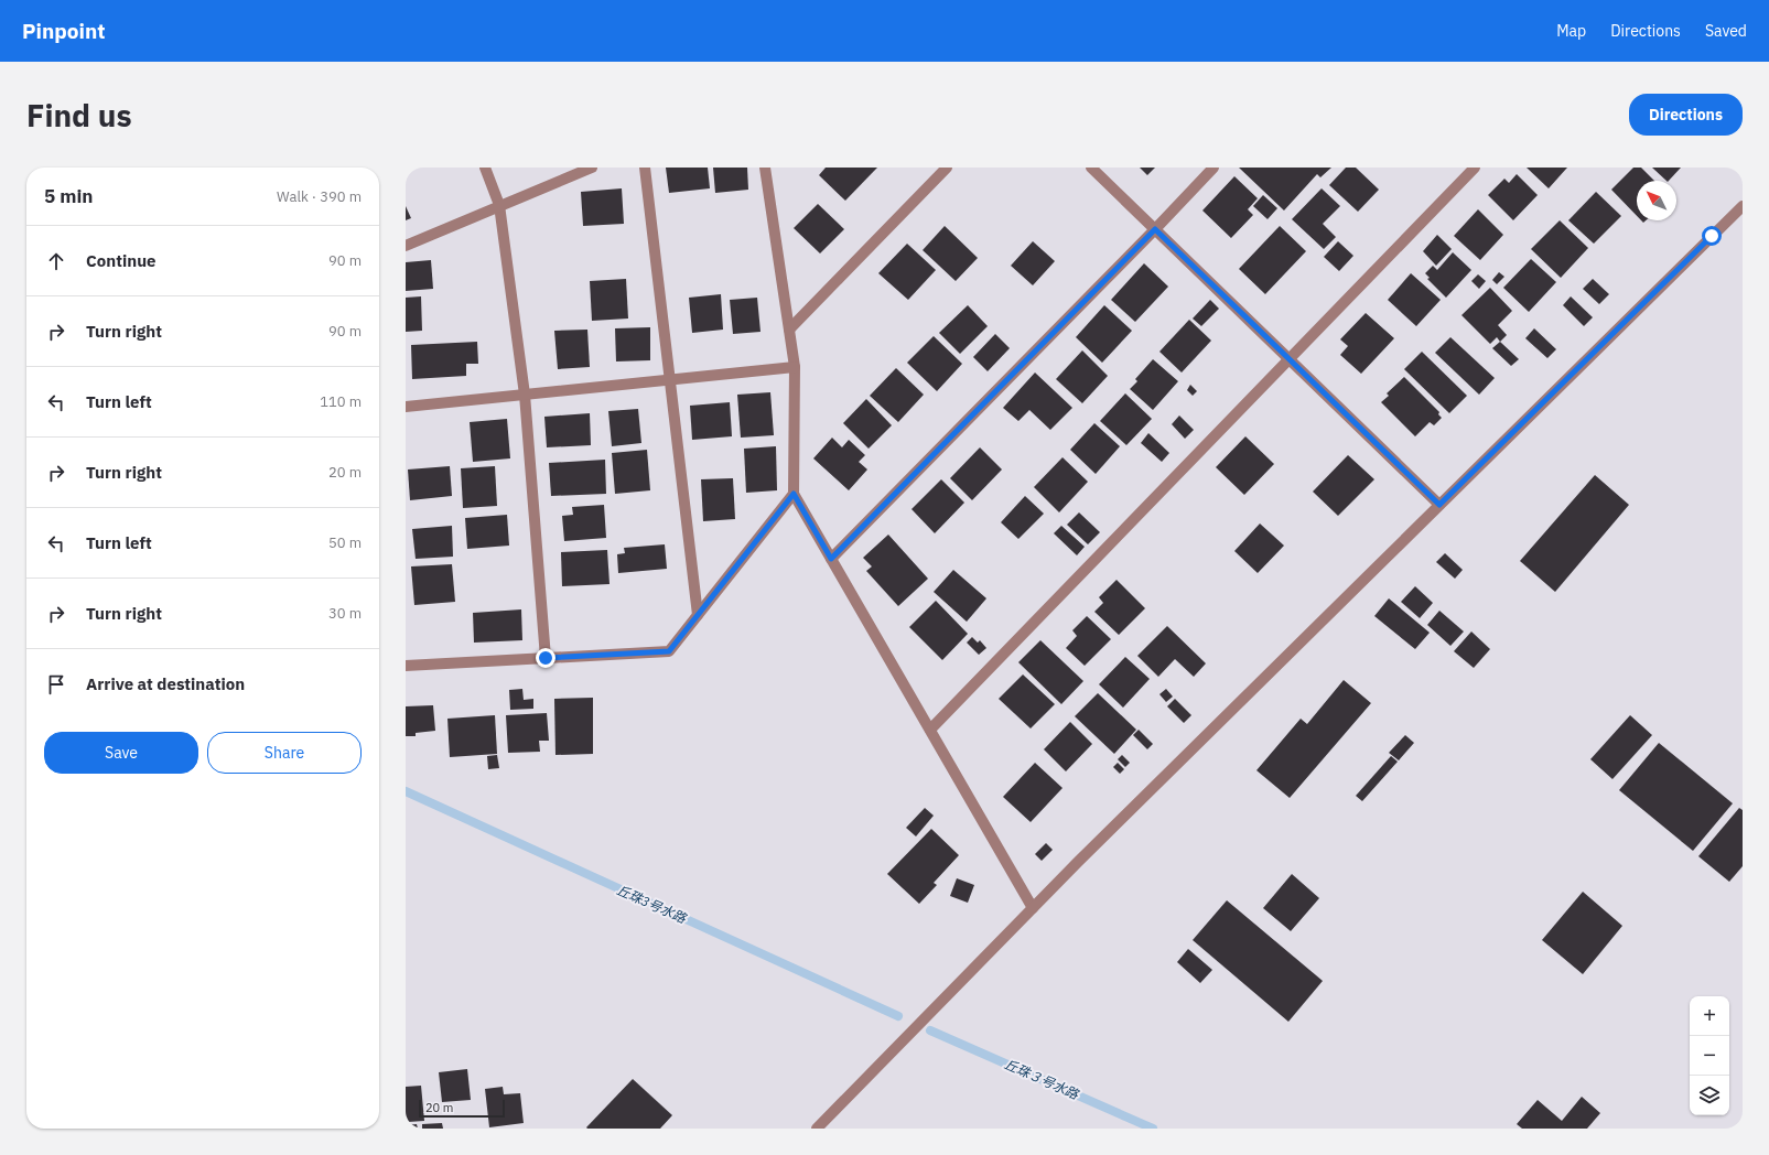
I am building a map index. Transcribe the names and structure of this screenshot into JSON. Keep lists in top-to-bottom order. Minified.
{"water":["丘珠3号水路","丘珠３号水路"],"scale_bar":"20 m","north":"top left","page":{"header":"Pinpoint","nav":["Map","Directions","Saved"],"buttons":["Directions",["Save","Share"]],"title":"Find us","heading":["5 min","Walk · 390 m"],"list":[["Continue","90 m"],["Turn right","90 m"],["Turn left","110 m"],["Turn right","20 m"],["Turn left","50 m"],["Turn right","30 m"],"Arrive at destination"],"map_buttons":["+","−"],"scale":"20 m"}}
